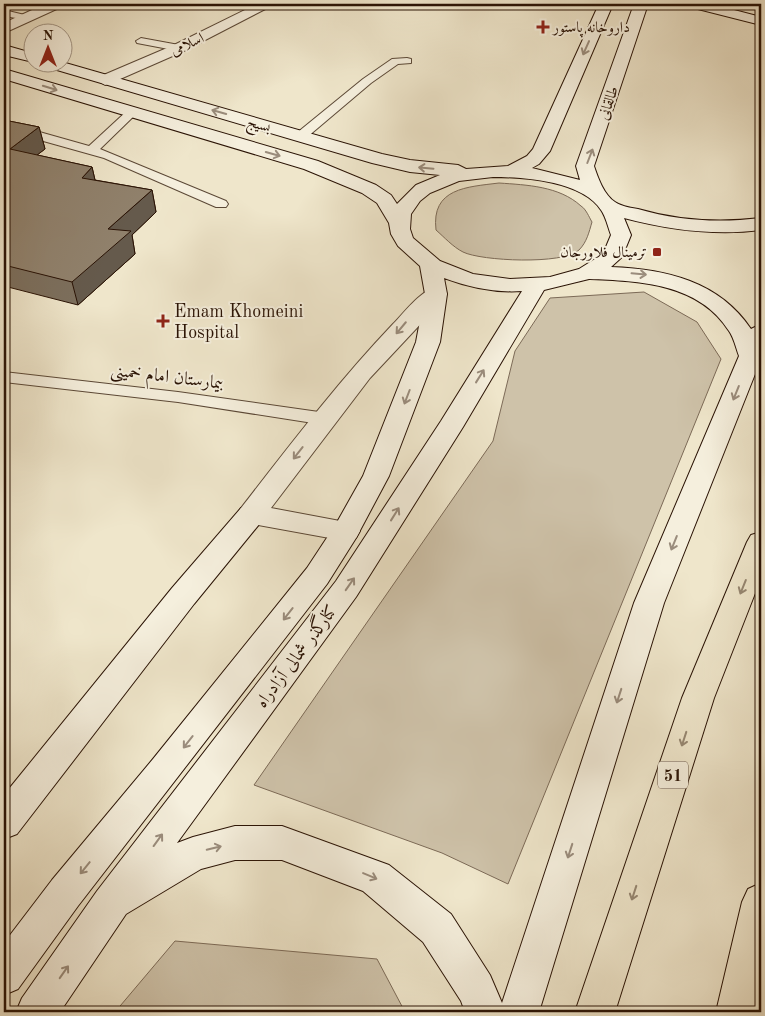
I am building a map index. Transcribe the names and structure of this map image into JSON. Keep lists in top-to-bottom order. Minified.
{"streets":{"highway":["51"],"main road":["اسلامی","طالقانی","بسیج","کنارگذر شمالی آزادراه"],"lane":["بیمارستان امام خمینی"]},"crossings":[["اسلامی","بسیج"],["طالقانی","بسیج"],["بسیج","کنارگذر شمالی آزادراه"]],"places":{"health":["داروخانه پاستور","Emam Khomeini Hospital"],"transit":["ترمینال فلاورجان"]},"north":"top"}
